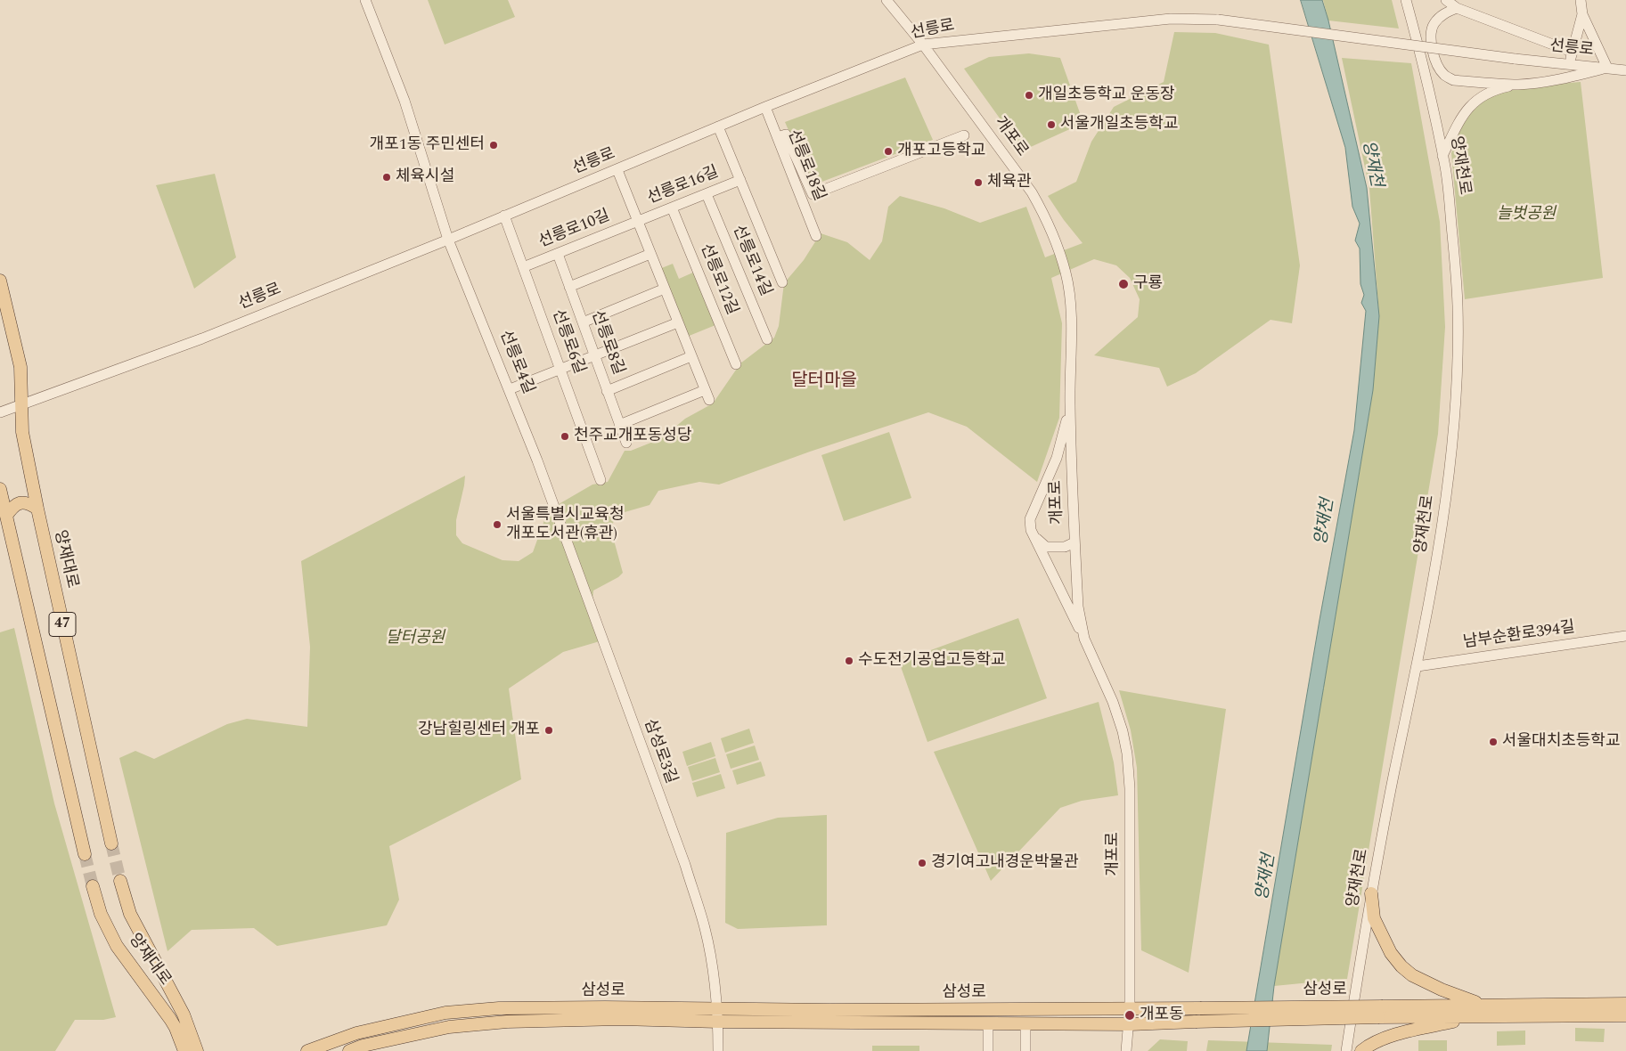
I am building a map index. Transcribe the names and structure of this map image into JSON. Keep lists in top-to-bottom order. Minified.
{"streets":{"main road":["양재대로","47","삼성로"],"street":["선릉로","개포로","선릉로18길","양재천로","선릉로16길","선릉로10길","선릉로14길","선릉로12길","선릉로6길","선릉로8길","선릉로4길","남부순환로394길","삼성로3길"]},"crossings":[["선릉로","개포로"],["선릉로","선릉로18길"],["선릉로","선릉로16길"],["선릉로","선릉로6길"],["선릉로","선릉로4길"],["선릉로","양재대로"],["개포로","삼성로"],["양재천로","남부순환로394길"],["선릉로16길","선릉로10길"],["선릉로16길","선릉로14길"],["선릉로16길","선릉로12길"],["선릉로10길","선릉로6길"],["선릉로10길","선릉로8길"],["선릉로4길","삼성로3길"],["삼성로3길","삼성로"]],"districts":["달터마을"],"water":["양재천"],"parks":["늘벗공원","달터공원"],"places":["개일초등학교 운동장","서울개일초등학교","개포1동 주민센터","개포고등학교","체육시설","체육관","구룡","천주교개포동성당","서울특별시교육청 개포도서관(휴관)","수도전기공업고등학교","강남힐링센터 개포","서울대치초등학교","경기여고내경운박물관","개포동"]}
